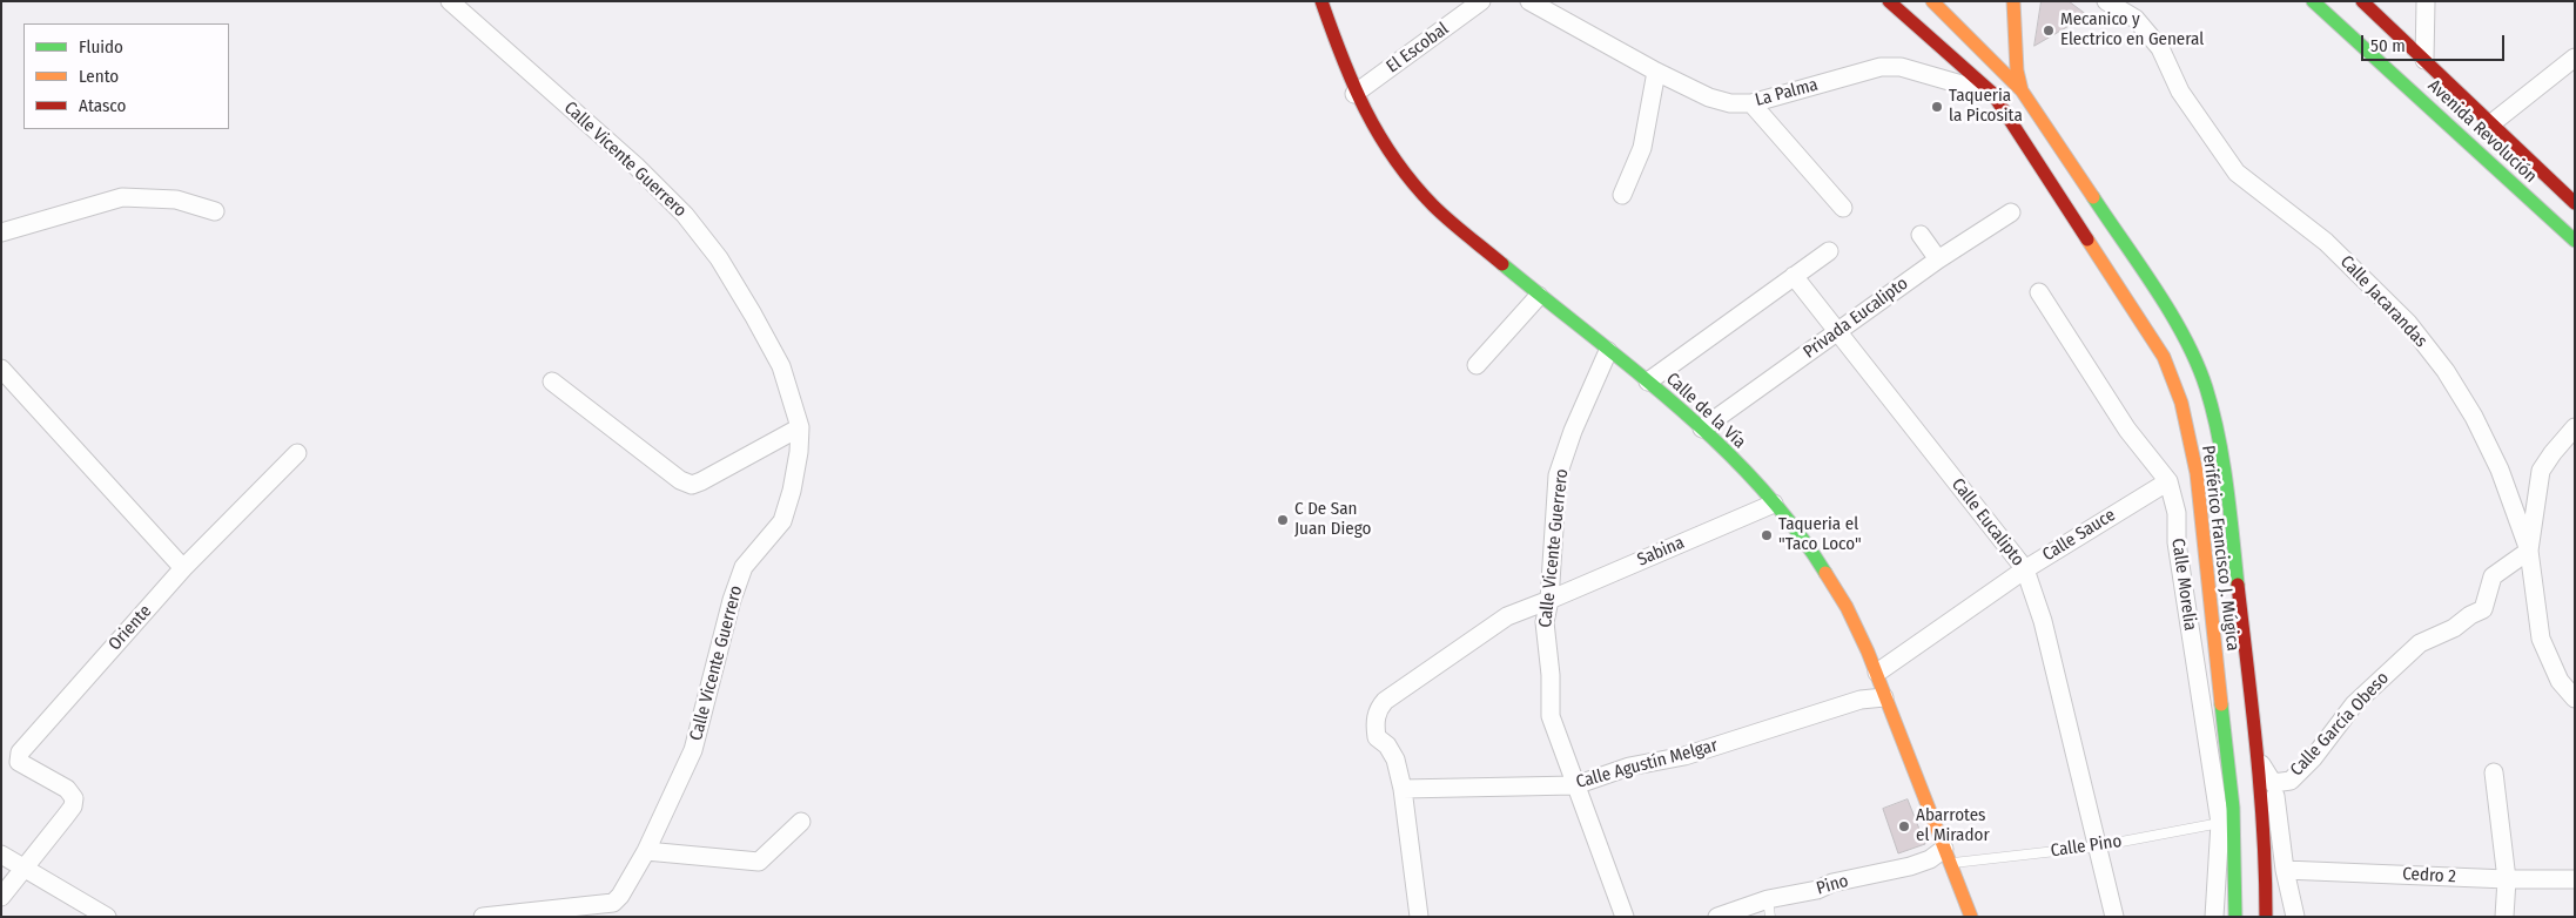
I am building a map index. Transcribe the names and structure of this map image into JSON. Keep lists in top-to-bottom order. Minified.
{"streets":{"main road":["Avenida Revolución","Calle de la Vía","Periférico Francisco J. Múgica"],"street":["El Escobal","La Palma","Calle Vicente Guerrero","Calle Jacarandas","Privada Eucalipto","Calle Eucalipto","Calle Sauce","Sabina","Calle Morelia","Oriente","Calle García Obeso","Calle Agustín Melgar","Cedro 2","Pino"],"lane":["Calle Pino"]},"crossings":[["El Escobal","Calle de la Vía"],["La Palma","Periférico Francisco J. Múgica"],["Calle Vicente Guerrero","Calle de la Vía"],["Calle Vicente Guerrero","Sabina"],["Calle Vicente Guerrero","Calle Agustín Melgar"],["Calle Jacarandas","Calle García Obeso"],["Privada Eucalipto","Calle de la Vía"],["Privada Eucalipto","Calle Eucalipto"],["Calle de la Vía","Calle Sauce"],["Calle de la Vía","Sabina"],["Calle de la Vía","Calle Agustín Melgar"],["Calle de la Vía","Calle Pino"],["Calle de la Vía","Pino"],["Calle Eucalipto","Calle Sauce"],["Calle Eucalipto","Calle Pino"],["Calle Sauce","Calle Morelia"],["Periférico Francisco J. Múgica","Calle García Obeso"],["Sabina","Calle Agustín Melgar"],["Calle Morelia","Calle Pino"],["Calle Pino","Pino"]],"places":["Mecanico y Electrico en General","Taqueria la Picosita","C De San Juan Diego","Taqueria el \"Taco Loco\"","Abarrotes el Mirador"],"legend":["Fluido","Lento","Atasco"],"scale_bar":"50 m"}
